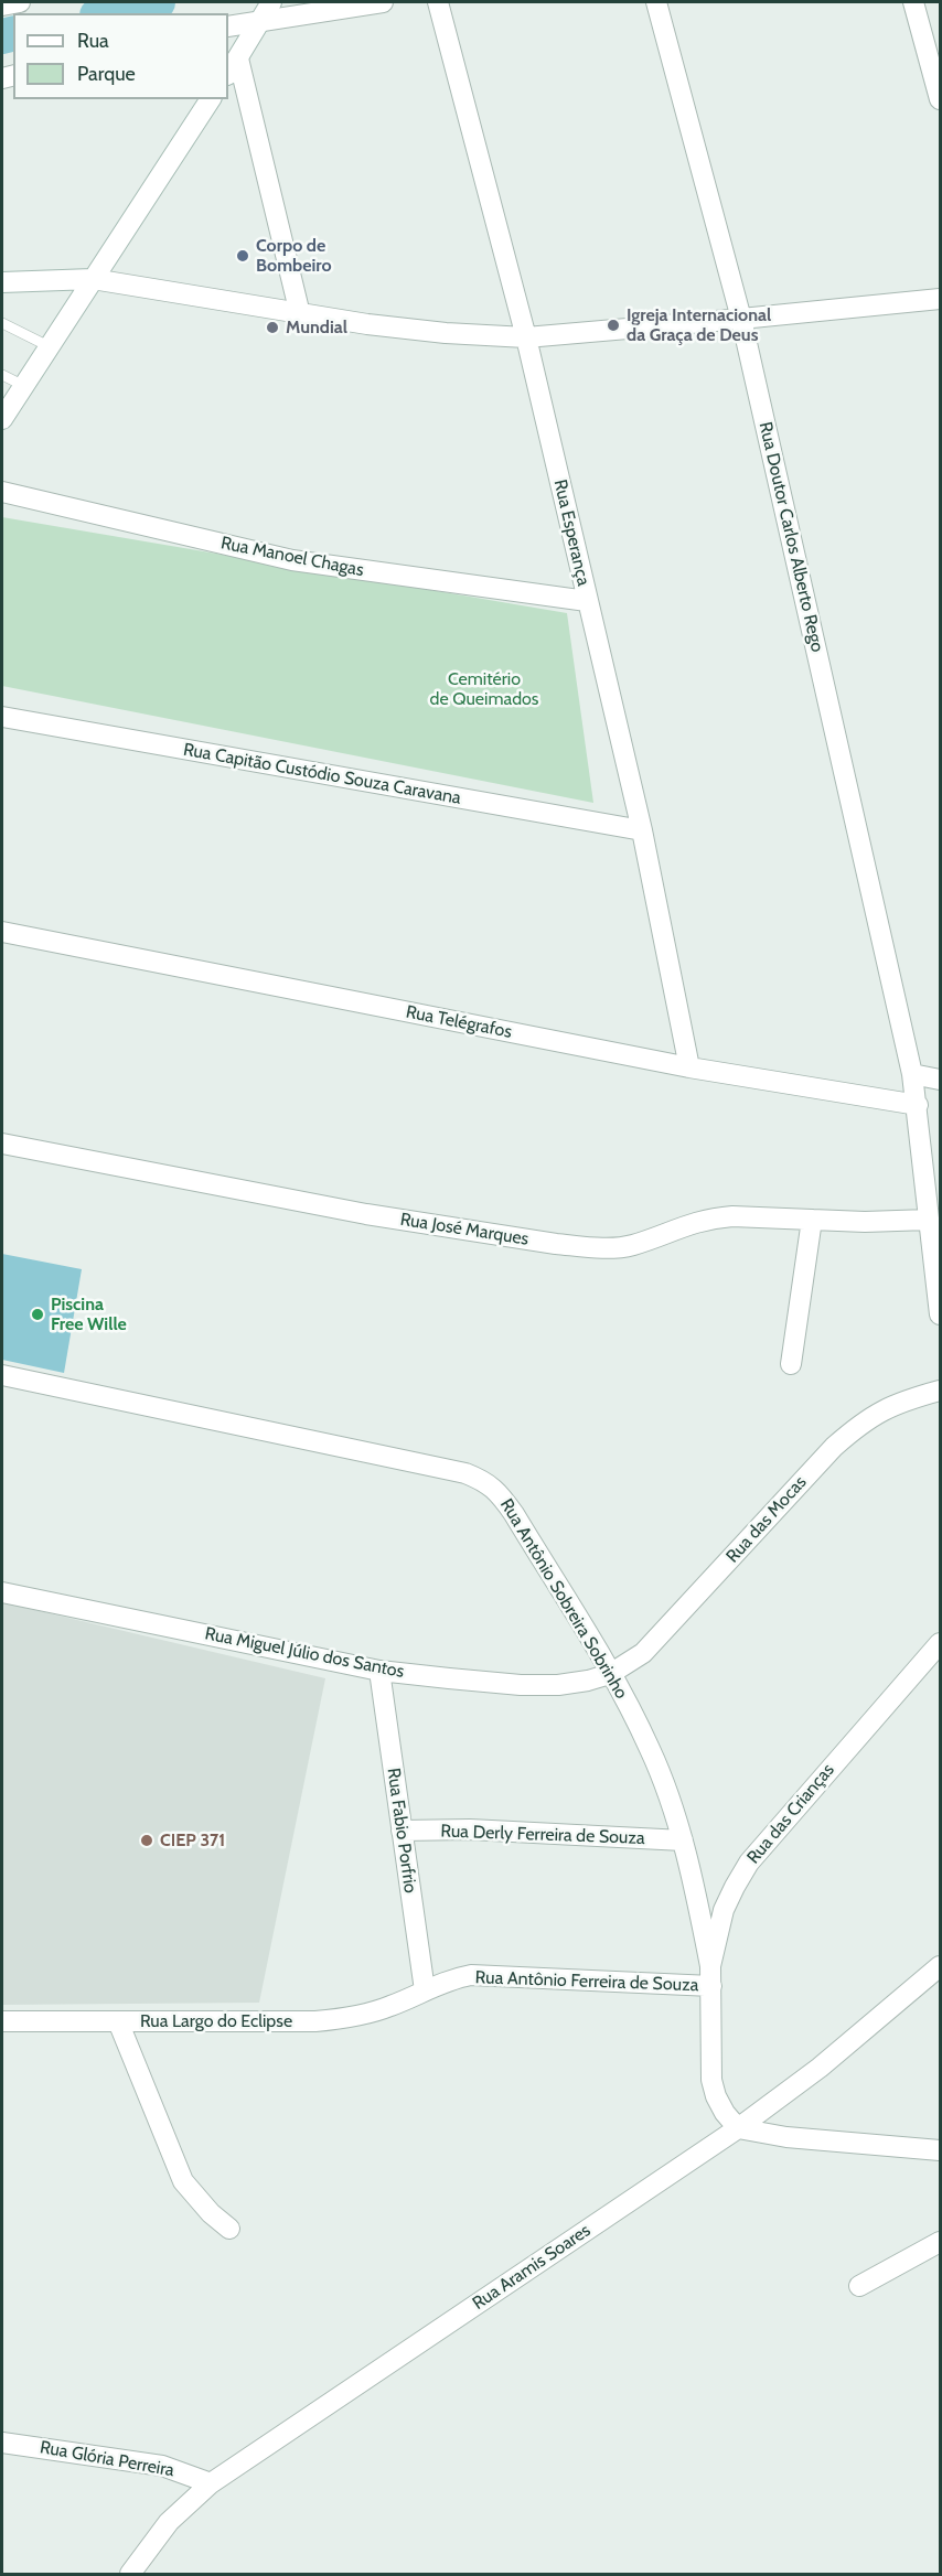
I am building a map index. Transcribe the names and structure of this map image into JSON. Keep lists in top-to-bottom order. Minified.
{"streets":{"street":["Rua Esperança","Rua Doutor Carlos Alberto Rego","Rua Manoel Chagas","Rua Capitão Custódio Souza Caravana","Rua Telégrafos","Rua José Marques","Rua das Mocas","Rua Antônio Sobreira Sobrinho","Rua Miguel Júlio dos Santos","Rua das Crianças","Rua Fabio Porfrio","Rua Derly Ferreira de Souza","Rua Antônio Ferreira de Souza","Rua Largo do Eclipse","Rua Aramis Soares","Rua Glória Perreira"]},"crossings":[["Rua Esperança","Rua Manoel Chagas"],["Rua Esperança","Rua Capitão Custódio Souza Caravana"],["Rua Esperança","Rua Telégrafos"],["Rua Doutor Carlos Alberto Rego","Rua Telégrafos"],["Rua Doutor Carlos Alberto Rego","Rua José Marques"],["Rua das Mocas","Rua Antônio Sobreira Sobrinho"],["Rua das Mocas","Rua Miguel Júlio dos Santos"],["Rua Antônio Sobreira Sobrinho","Rua Miguel Júlio dos Santos"],["Rua Antônio Sobreira Sobrinho","Rua das Crianças"],["Rua Antônio Sobreira Sobrinho","Rua Derly Ferreira de Souza"],["Rua Antônio Sobreira Sobrinho","Rua Antônio Ferreira de Souza"],["Rua Miguel Júlio dos Santos","Rua Fabio Porfrio"],["Rua das Crianças","Rua Antônio Ferreira de Souza"],["Rua das Crianças","Rua Aramis Soares"],["Rua Fabio Porfrio","Rua Derly Ferreira de Souza"],["Rua Fabio Porfrio","Rua Antônio Ferreira de Souza"],["Rua Fabio Porfrio","Rua Largo do Eclipse"],["Rua Antônio Ferreira de Souza","Rua Largo do Eclipse"],["Rua Aramis Soares","Rua Glória Perreira"]],"parks":["Cemitério de Queimados"],"places":["Corpo de Bombeiro","Igreja Internacional da Graça de Deus","Mundial","Piscina Free Wille","CIEP 371"],"legend":["Rua","Parque"]}
